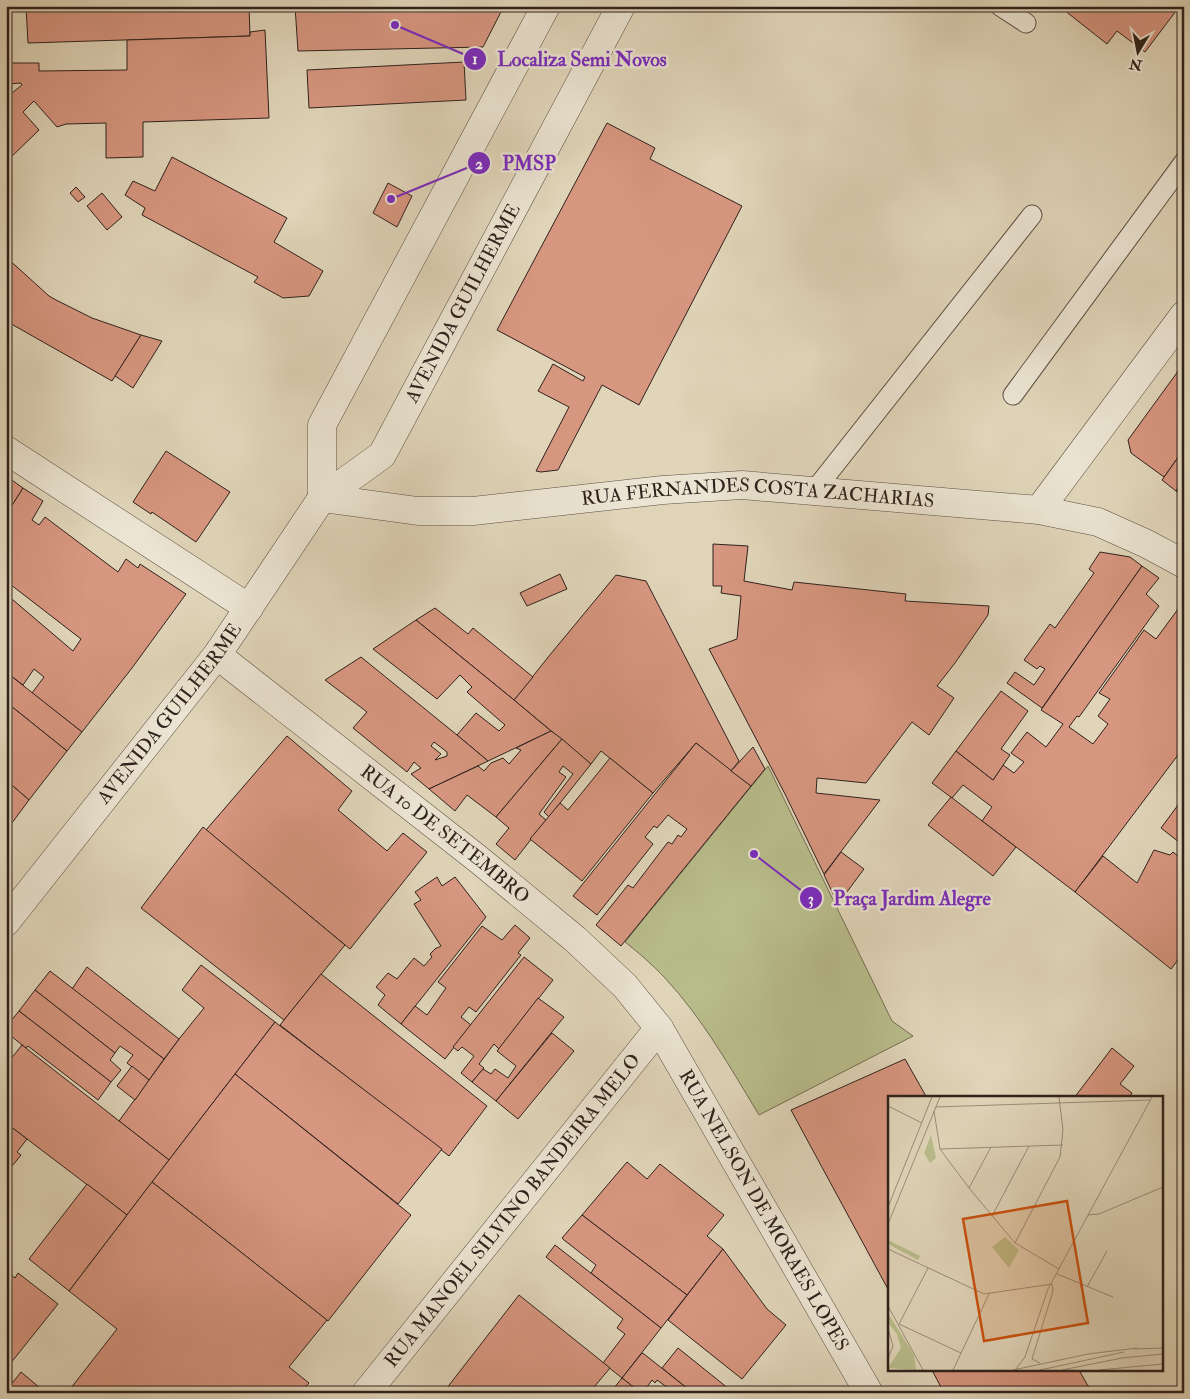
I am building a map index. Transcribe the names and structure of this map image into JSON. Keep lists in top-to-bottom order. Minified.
{"streets":{"street":["AVENIDA GUILHERME","RUA FERNANDES COSTA ZACHARIAS","RUA 10 DE SETEMBRO","RUA MANOEL SILVINO BANDEIRA MELO","RUA NELSON DE MORAES LOPES"]},"crossings":[["AVENIDA GUILHERME","RUA FERNANDES COSTA ZACHARIAS"],["AVENIDA GUILHERME","RUA 10 DE SETEMBRO"],["RUA 10 DE SETEMBRO","RUA MANOEL SILVINO BANDEIRA MELO"],["RUA 10 DE SETEMBRO","RUA NELSON DE MORAES LOPES"],["RUA MANOEL SILVINO BANDEIRA MELO","RUA NELSON DE MORAES LOPES"]],"places":["Localiza Semi Novos","PMSP","Praça Jardim Alegre"],"north":"bottom"}
